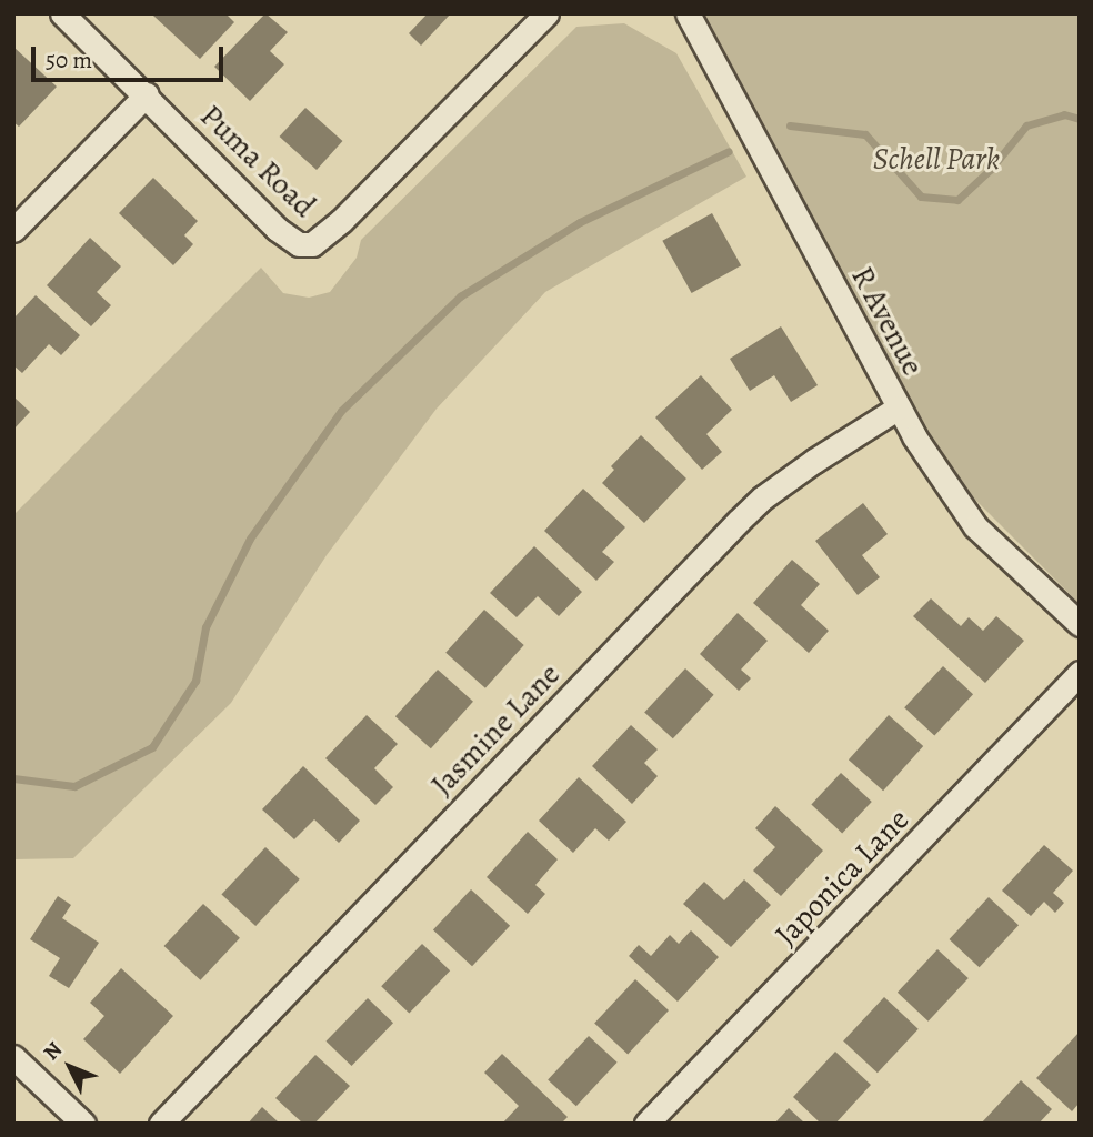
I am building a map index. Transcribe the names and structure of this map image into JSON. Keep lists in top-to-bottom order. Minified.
{"streets":{"street":["Puma Road","R Avenue","Jasmine Lane","Japonica Lane"]},"crossings":[["R Avenue","Jasmine Lane"]],"parks":["Schell Park"],"scale_bar":"50 m","north":"top left"}
